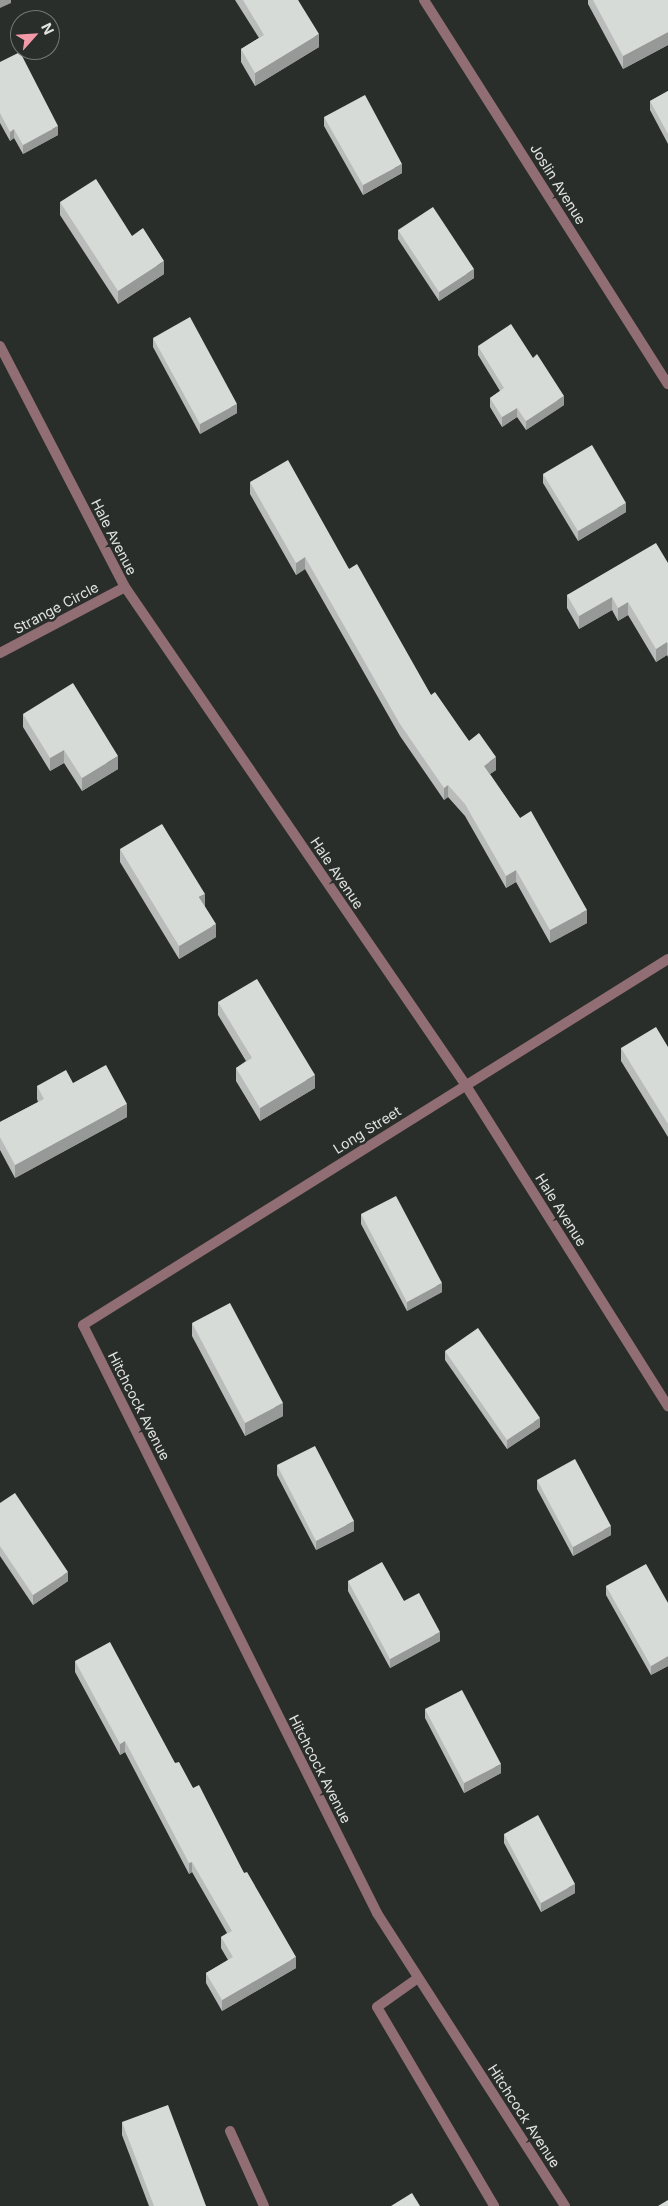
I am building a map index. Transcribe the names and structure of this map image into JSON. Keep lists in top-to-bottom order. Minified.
{"streets":{"street":["Joslin Avenue","Hale Avenue","Strange Circle","Long Street","Hitchcock Avenue"]},"crossings":[["Hale Avenue","Strange Circle"],["Hale Avenue","Long Street"],["Long Street","Hitchcock Avenue"]],"north":"top right"}
